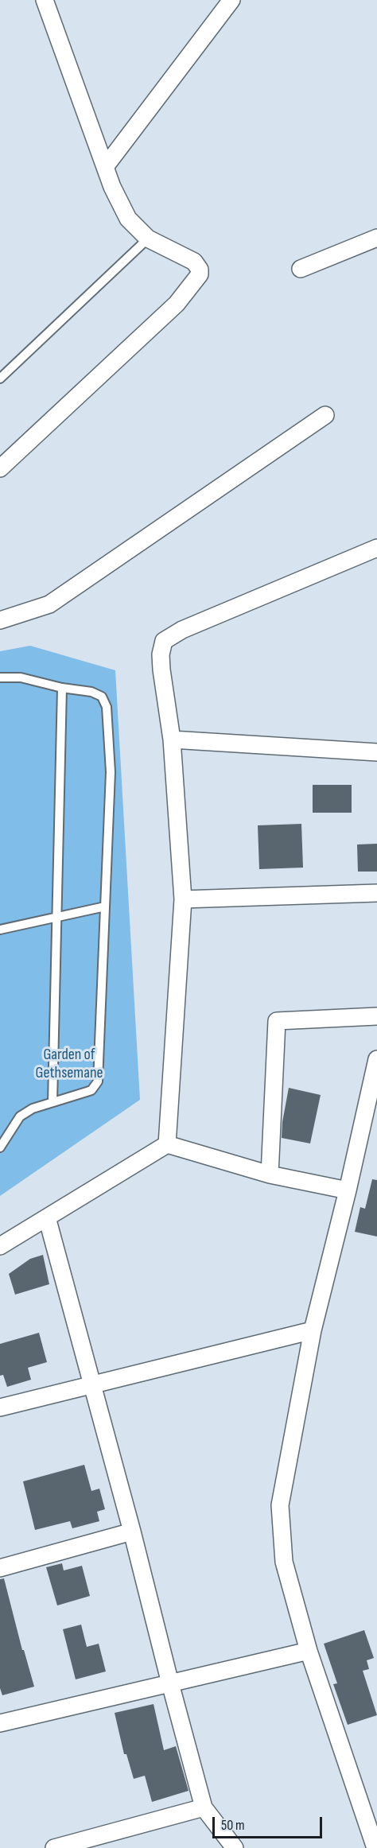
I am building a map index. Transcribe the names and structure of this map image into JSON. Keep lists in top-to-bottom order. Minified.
{"parks":["Garden of Gethsemane"],"scale_bar":"50 m"}
